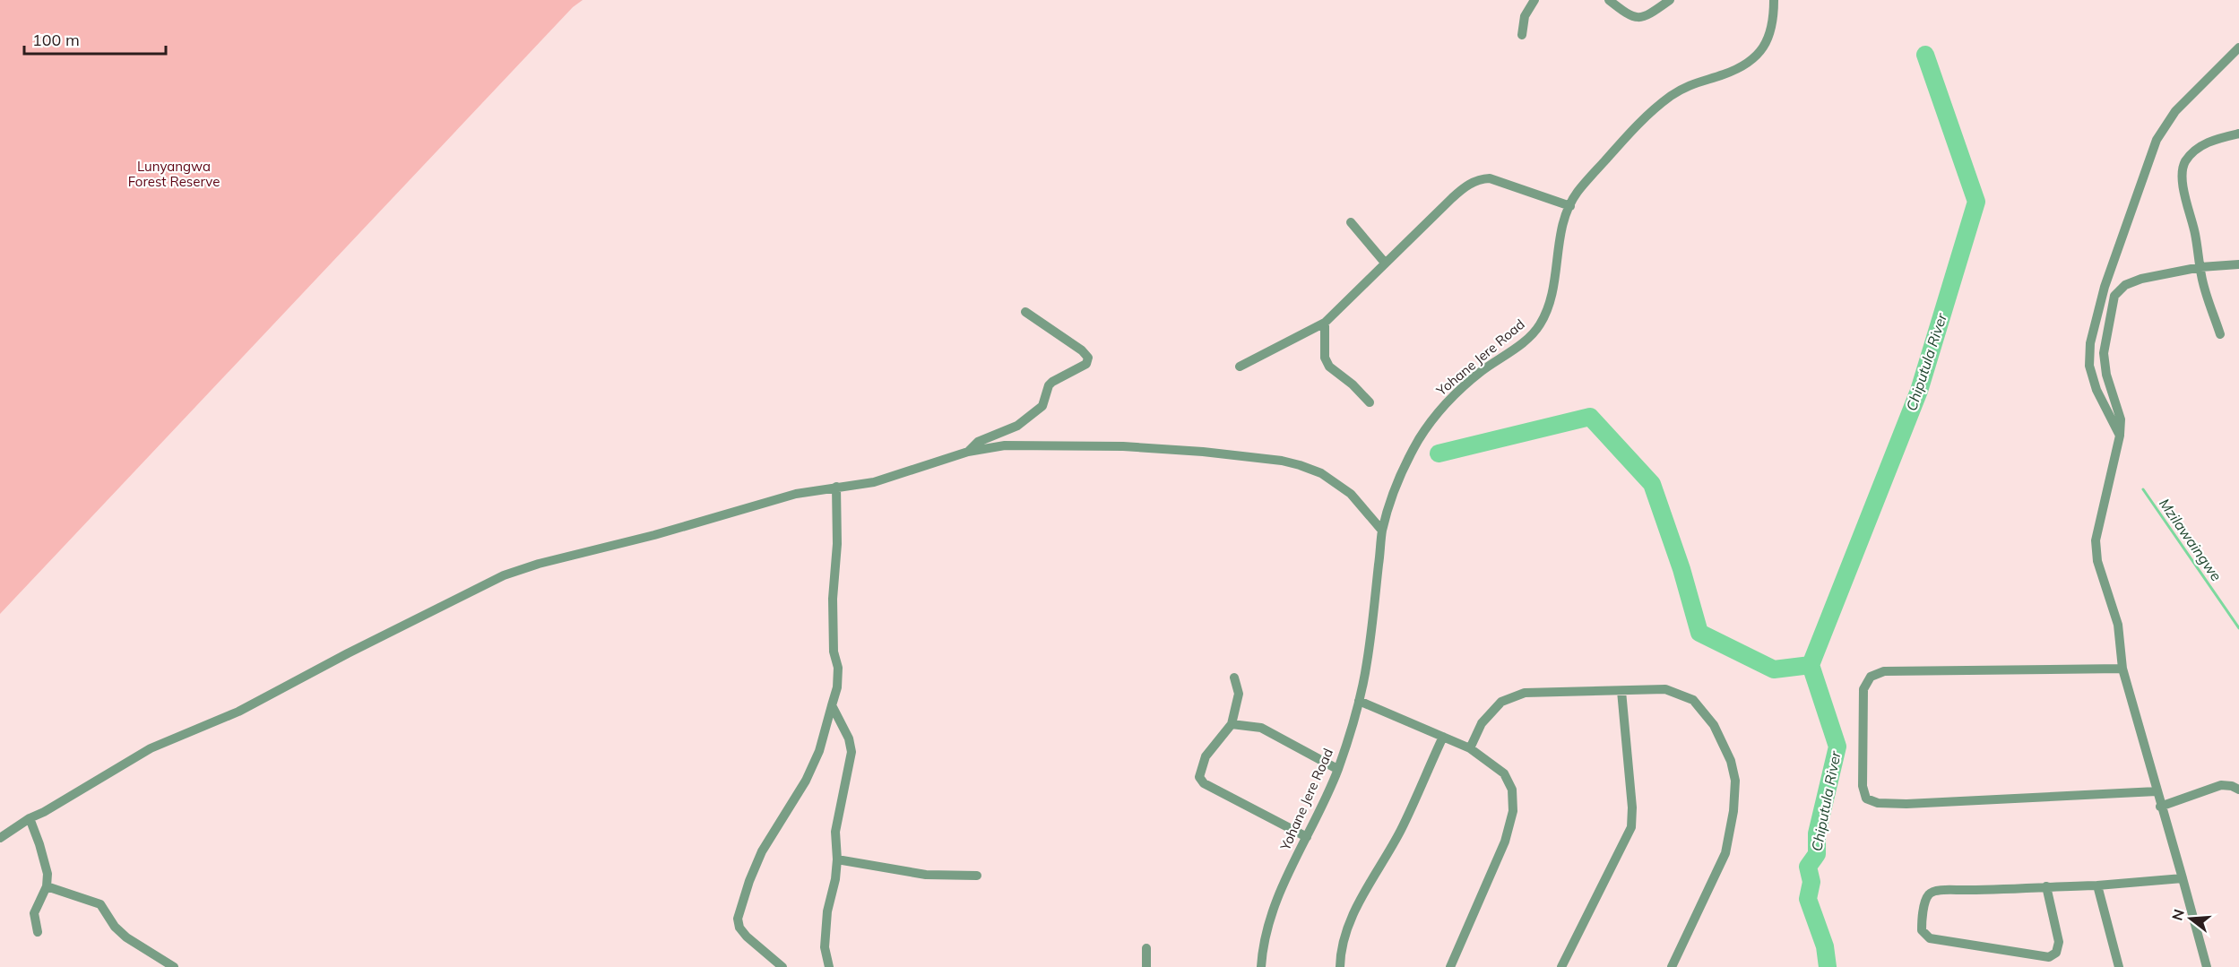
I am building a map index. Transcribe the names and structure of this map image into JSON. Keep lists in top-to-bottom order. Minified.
{"streets":{"street":["Yohane Jere Road"]},"water":["Chiputula River","Mzilawaingwe"],"parks":["Lunyangwa Forest Reserve"],"scale_bar":"100 m","north":"left"}
